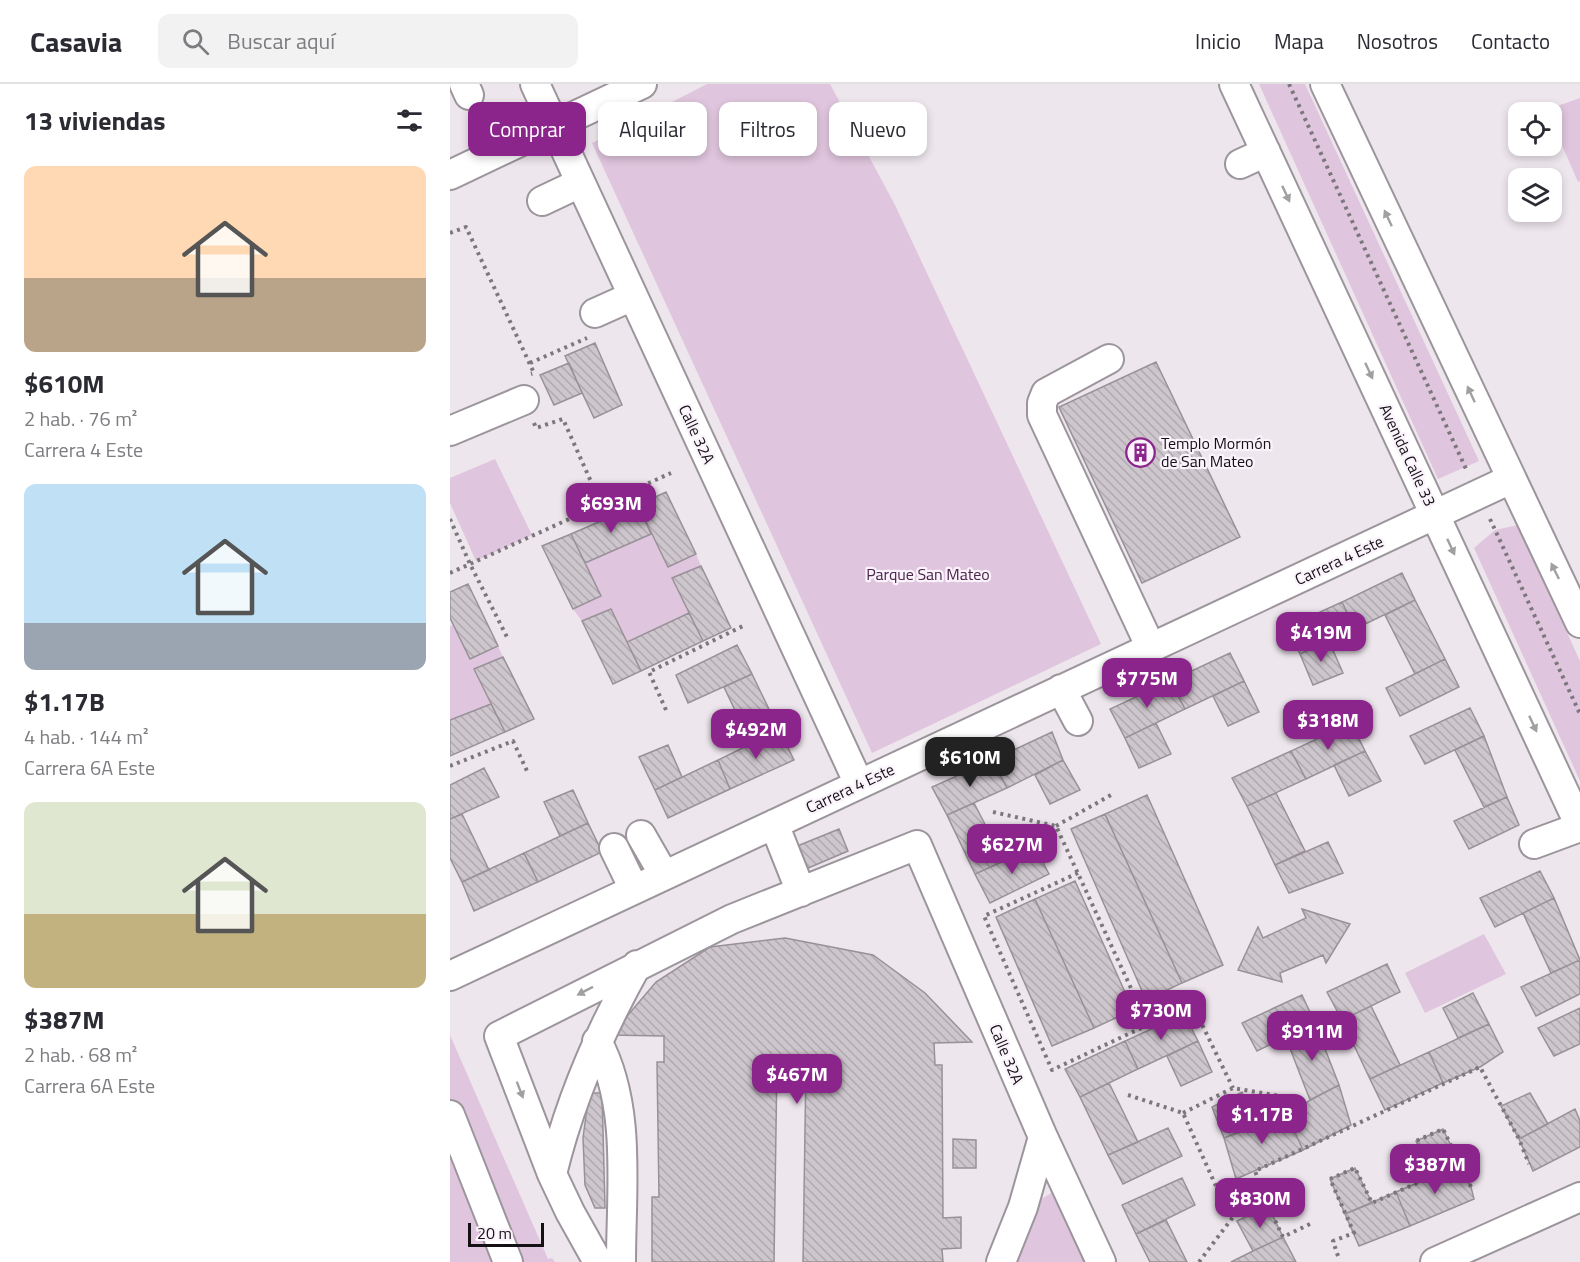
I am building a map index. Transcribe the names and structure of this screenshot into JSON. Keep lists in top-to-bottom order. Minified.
{"streets":{"street":["Calle 32A","Avenida Calle 33","Carrera 4 Este"]},"crossings":[["Calle 32A","Carrera 4 Este"],["Avenida Calle 33","Carrera 4 Este"]],"parks":["Parque San Mateo"],"places":{"building":["Templo Mormón de San Mateo"]},"scale_bar":"20 m","page":{"header":"Casavia","search":"Buscar aquí","nav":["Inicio","Mapa","Nosotros","Contacto"],"heading":"13 viviendas","chip":["Comprar","Alquilar","Filtros","Nuevo"],"list":[{"name":"$610M","note":"2 hab. · 76 m² · Carrera 4 Este"},{"name":"$1.17B","note":"4 hab. · 144 m² · Carrera 6A Este"},{"name":"$387M","note":"2 hab. · 68 m² · Carrera 6A Este"}],"price":["$693M","$419M","$775M","$318M","$492M","$610M","$627M","$730M","$911M","$467M","$1.17B","$387M","$830M"],"scale":"20 m"}}
